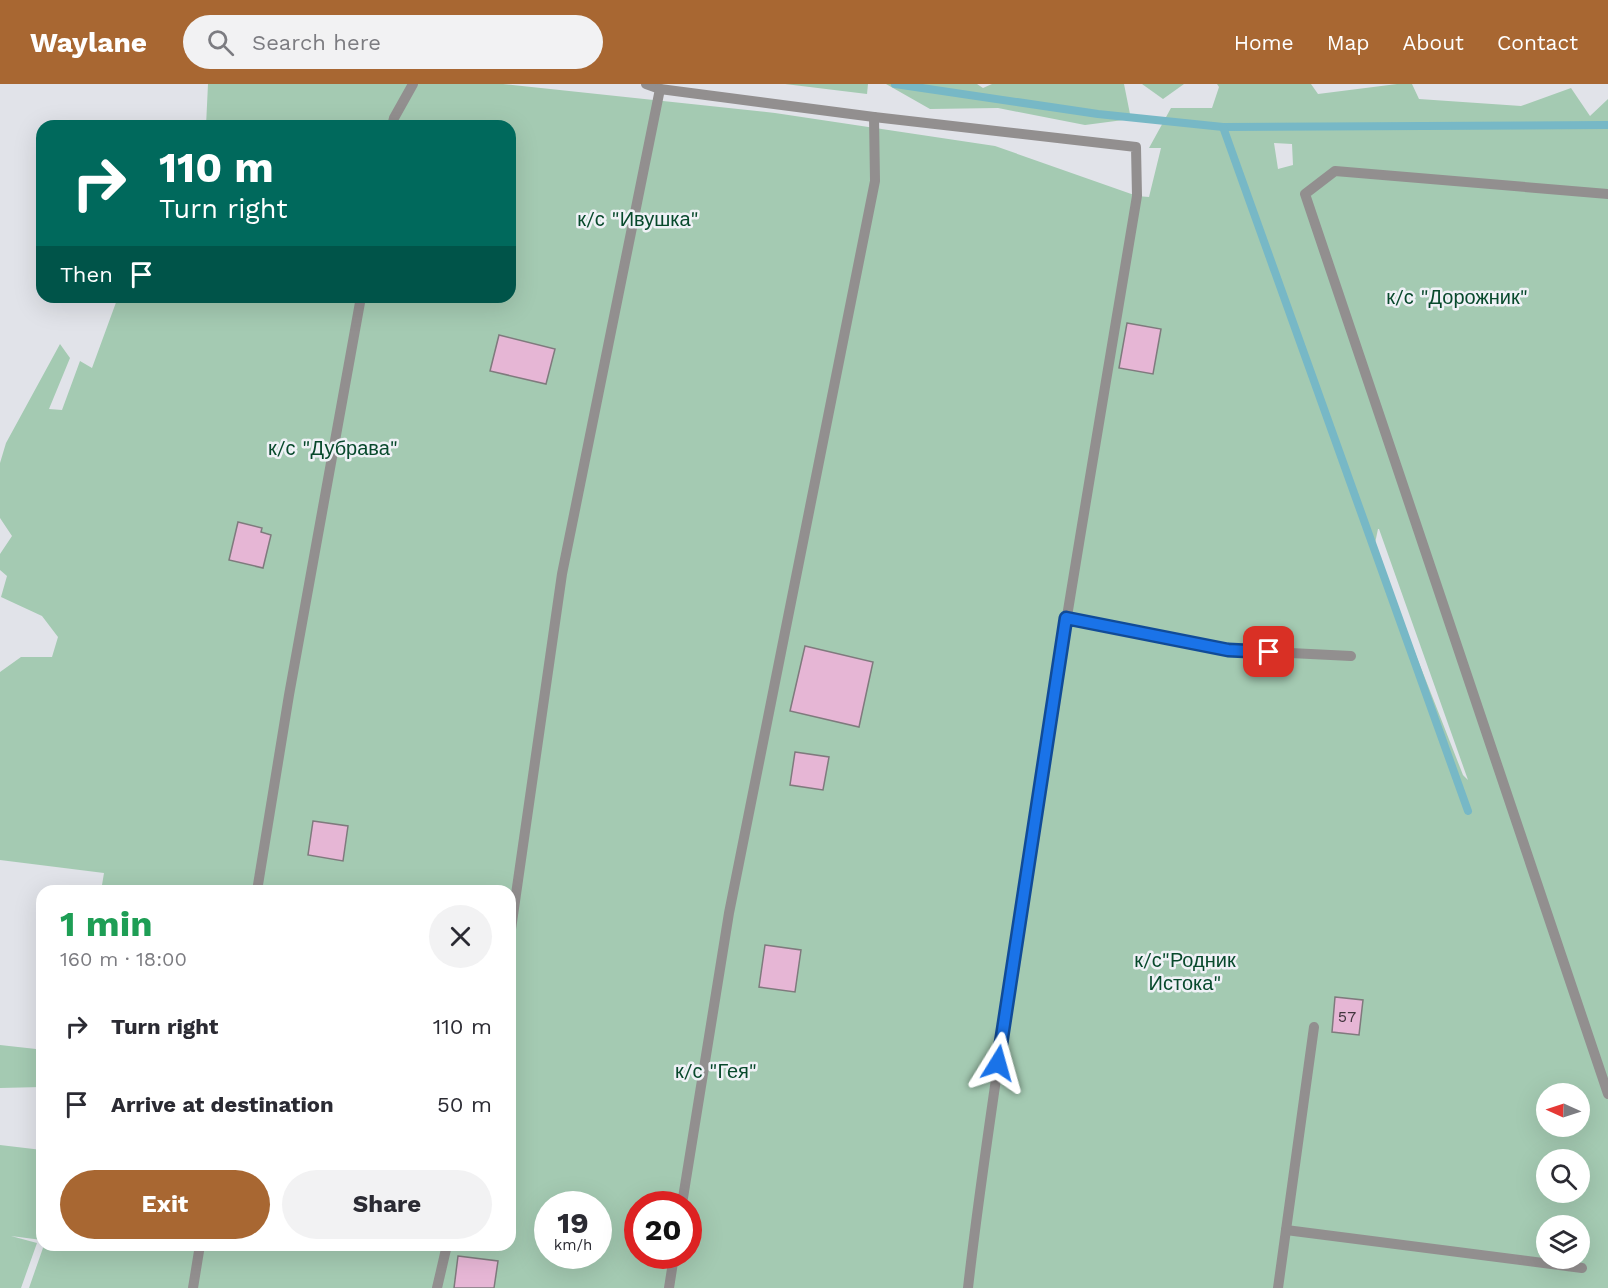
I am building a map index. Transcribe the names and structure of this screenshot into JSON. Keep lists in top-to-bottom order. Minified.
{"parks":["к/с \"Ивушка\"","к/с \"Дорожник\"","к/с \"Дубрава\"","к/с\"Родник Истока\"","к/с \"Гея\""],"house_numbers":["57"],"north":"left","page":{"header":"Waylane","search":"Search here","nav":["Home","Map","About","Contact"],"turn":["110 m","Turn right"],"then":"Then","heading":["1 min","160 m · 18:00"],"list":[{"name":"Turn right","value":"110 m"},{"name":"Arrive at destination","value":"50 m"}],"buttons":["Exit","Share"],"speed":"19 km/h","limit":"20"}}
